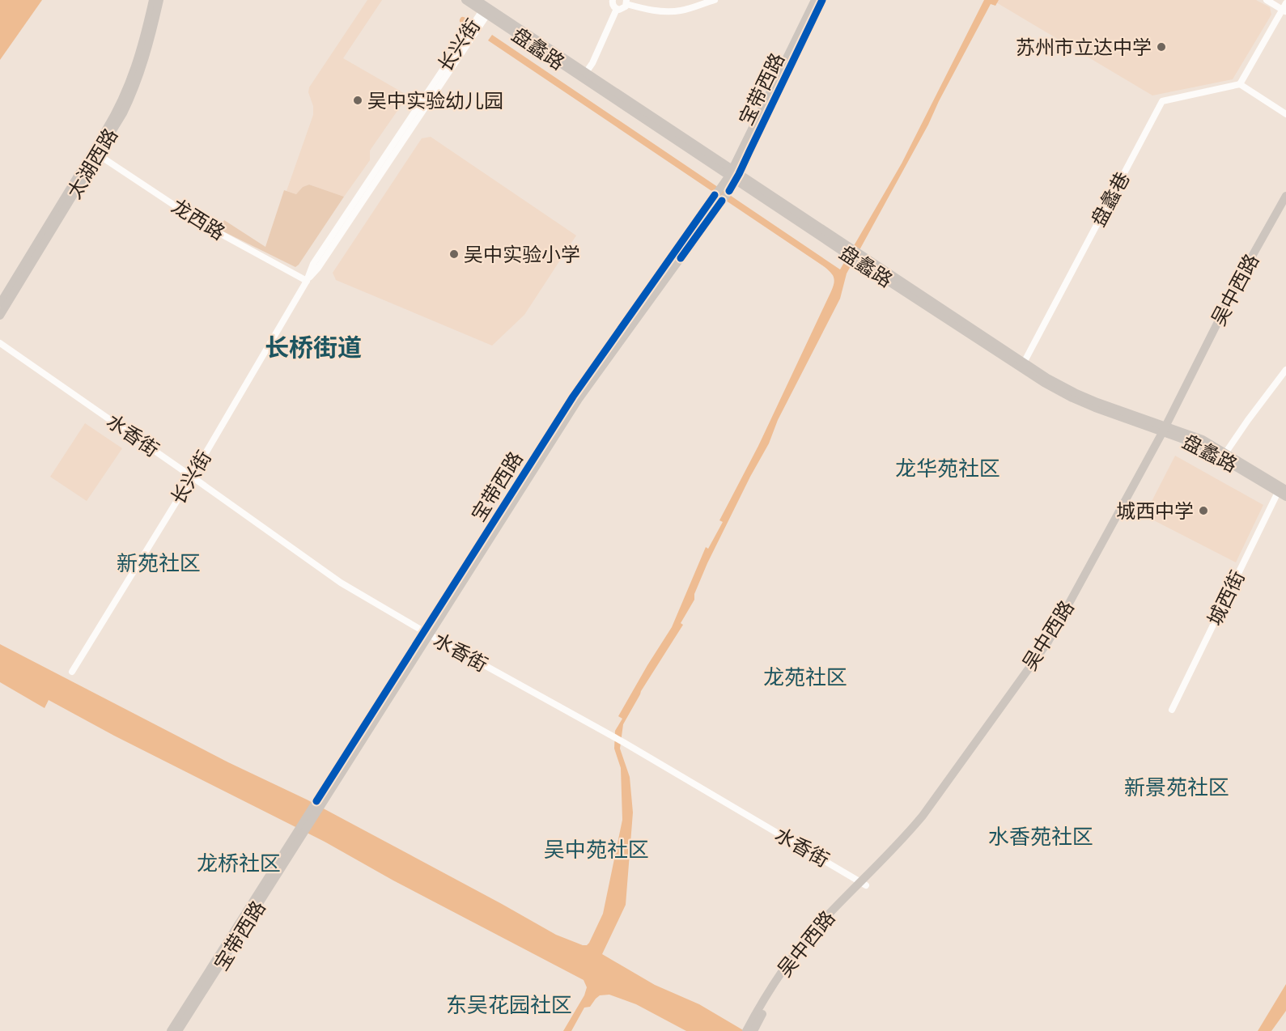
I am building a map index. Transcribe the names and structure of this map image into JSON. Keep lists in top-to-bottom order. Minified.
{"streets":{"main road":["盘蠡路","宝带西路","太湖西路","吴中西路"],"street":["长兴街","盘蠡巷","龙西路","水香街","城西街"]},"crossings":[["长兴街","盘蠡路"],["长兴街","龙西路"],["长兴街","水香街"],["盘蠡路","宝带西路"],["盘蠡路","盘蠡巷"],["盘蠡路","吴中西路"],["盘蠡路","城西街"],["宝带西路","水香街"],["太湖西路","龙西路"],["吴中西路","水香街"]],"districts":["长桥街道","龙华苑社区","新苑社区","龙苑社区","新景苑社区","水香苑社区","吴中苑社区","龙桥社区","东吴花园社区"],"places":["苏州市立达中学","吴中实验幼儿园","吴中实验小学","城西中学"]}
